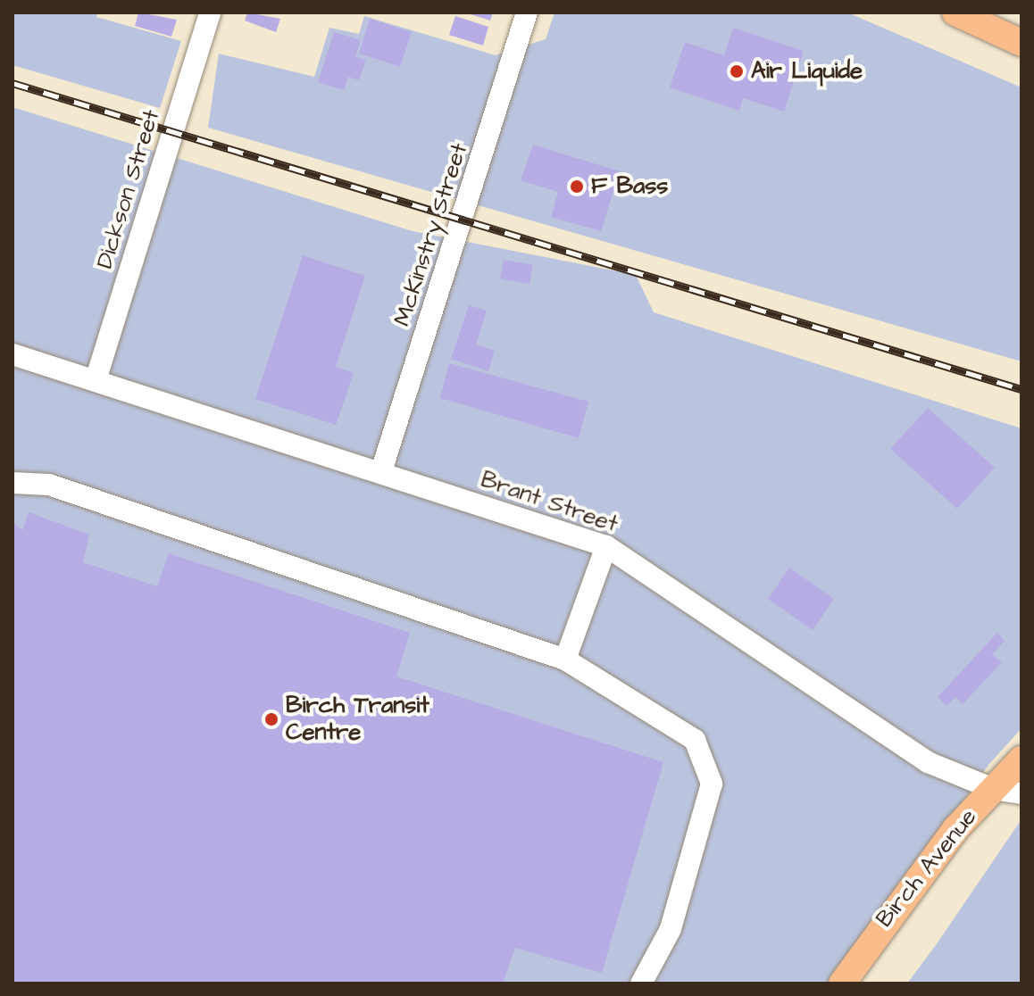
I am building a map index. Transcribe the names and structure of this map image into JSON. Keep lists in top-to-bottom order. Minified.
{"streets":{"main road":["Birch Avenue"],"street":["Dickson Street","McKinstry Street","Brant Street"]},"crossings":[["Dickson Street","Brant Street"],["McKinstry Street","Brant Street"],["Brant Street","Birch Avenue"]],"places":["Air Liquide","F Bass","Birch Transit Centre"]}
